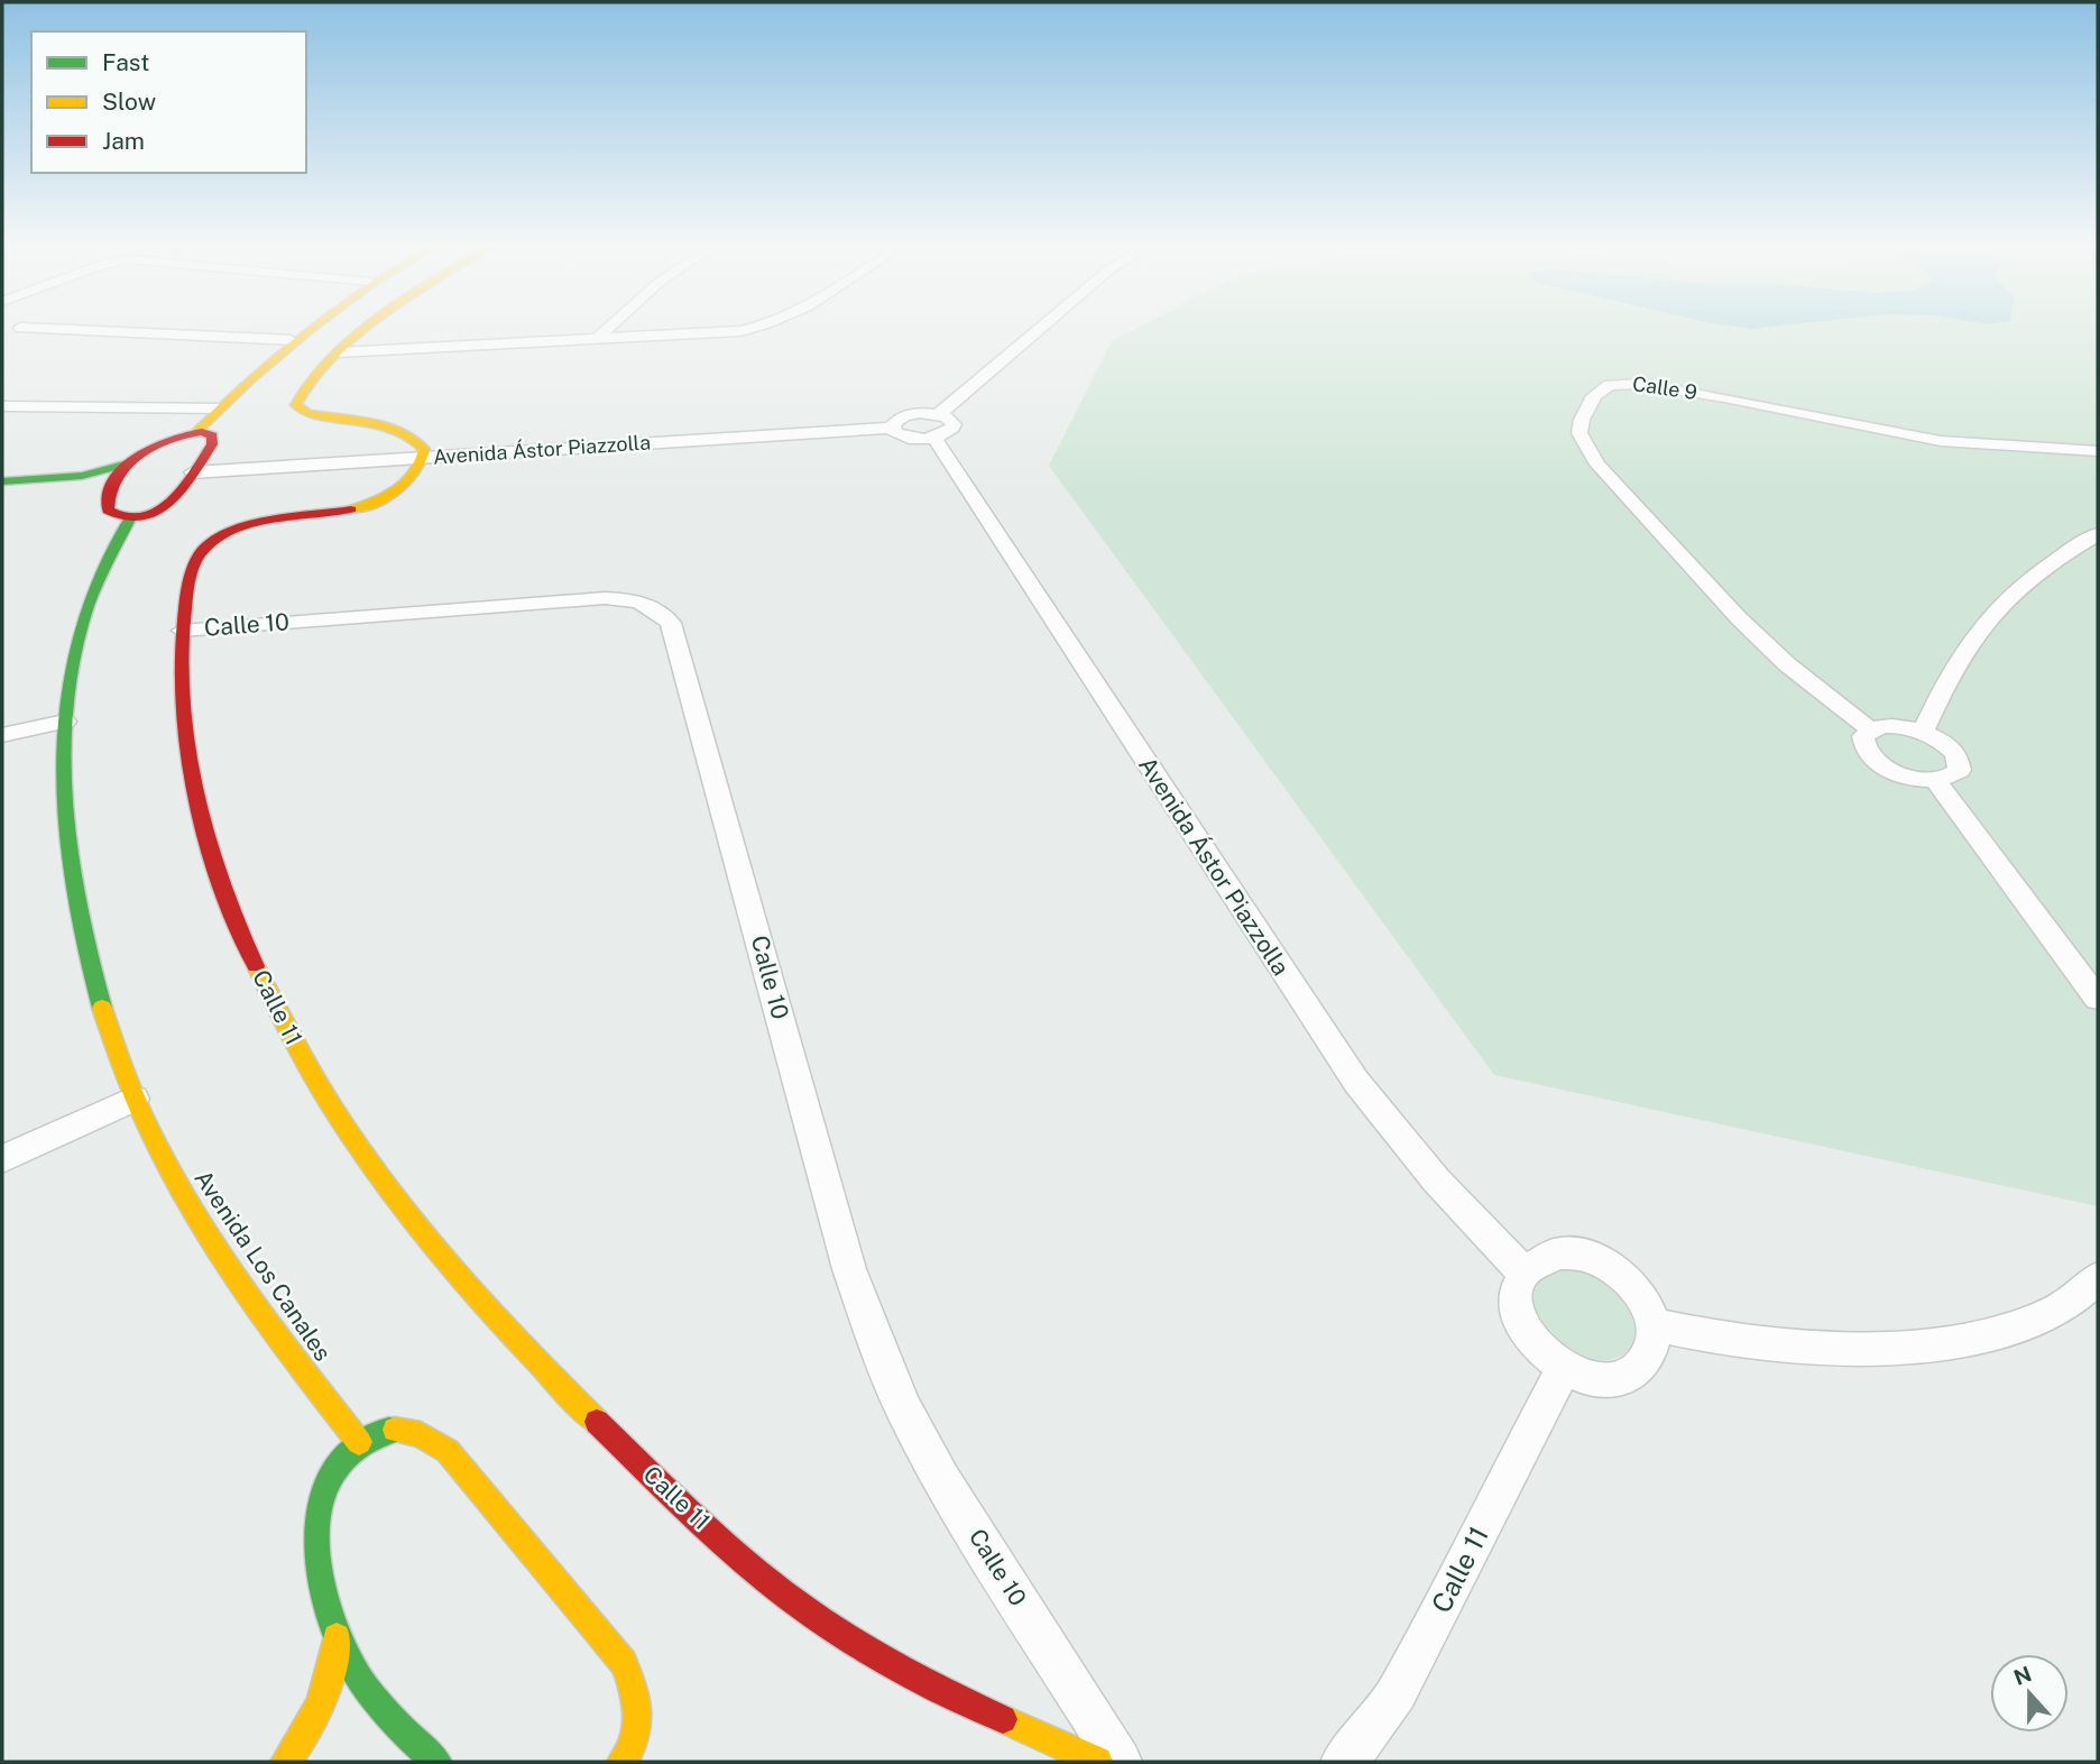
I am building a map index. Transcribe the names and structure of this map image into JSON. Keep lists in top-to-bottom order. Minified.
{"streets":{"street":["Calle 9","Avenida Ástor Piazzolla","Calle 10","Calle 11","Avenida Los Canales"]},"crossings":[["Avenida Ástor Piazzolla","Calle 11"],["Calle 10","Calle 11"]],"legend":["Fast","Slow","Jam"],"north":"top"}
